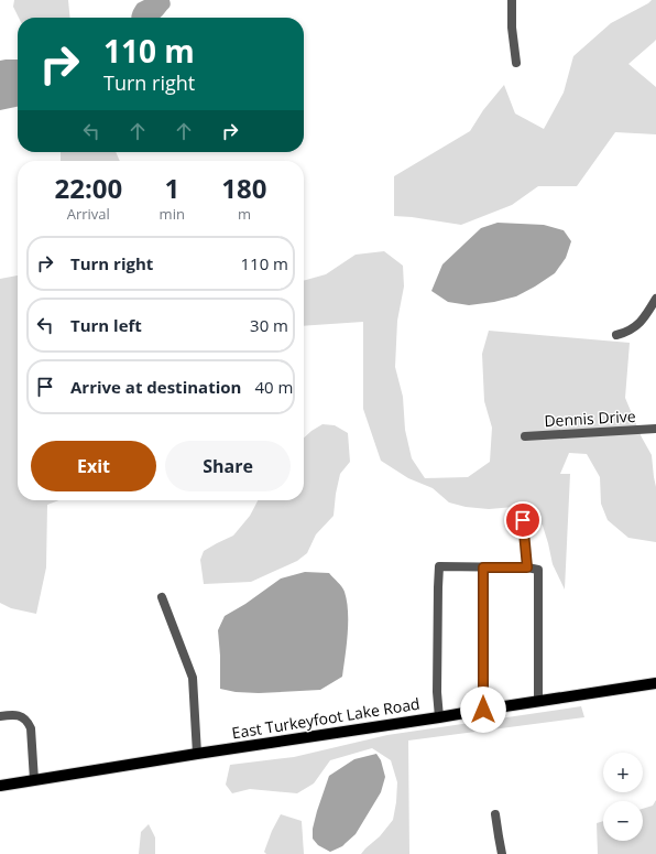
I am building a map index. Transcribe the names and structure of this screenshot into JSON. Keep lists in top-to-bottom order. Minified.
{"streets":{"main road":["East Turkeyfoot Lake Road"],"street":["Dennis Drive"]},"page":{"turn":["110 m","Turn right"],"eta":["22:00","Arrival","1","min","180","m"],"list":[{"name":"Turn right","value":"110 m"},{"name":"Turn left","value":"30 m"},{"name":"Arrive at destination","value":"40 m"}],"buttons":["Exit","Share"],"map_buttons":["+","−"]}}
